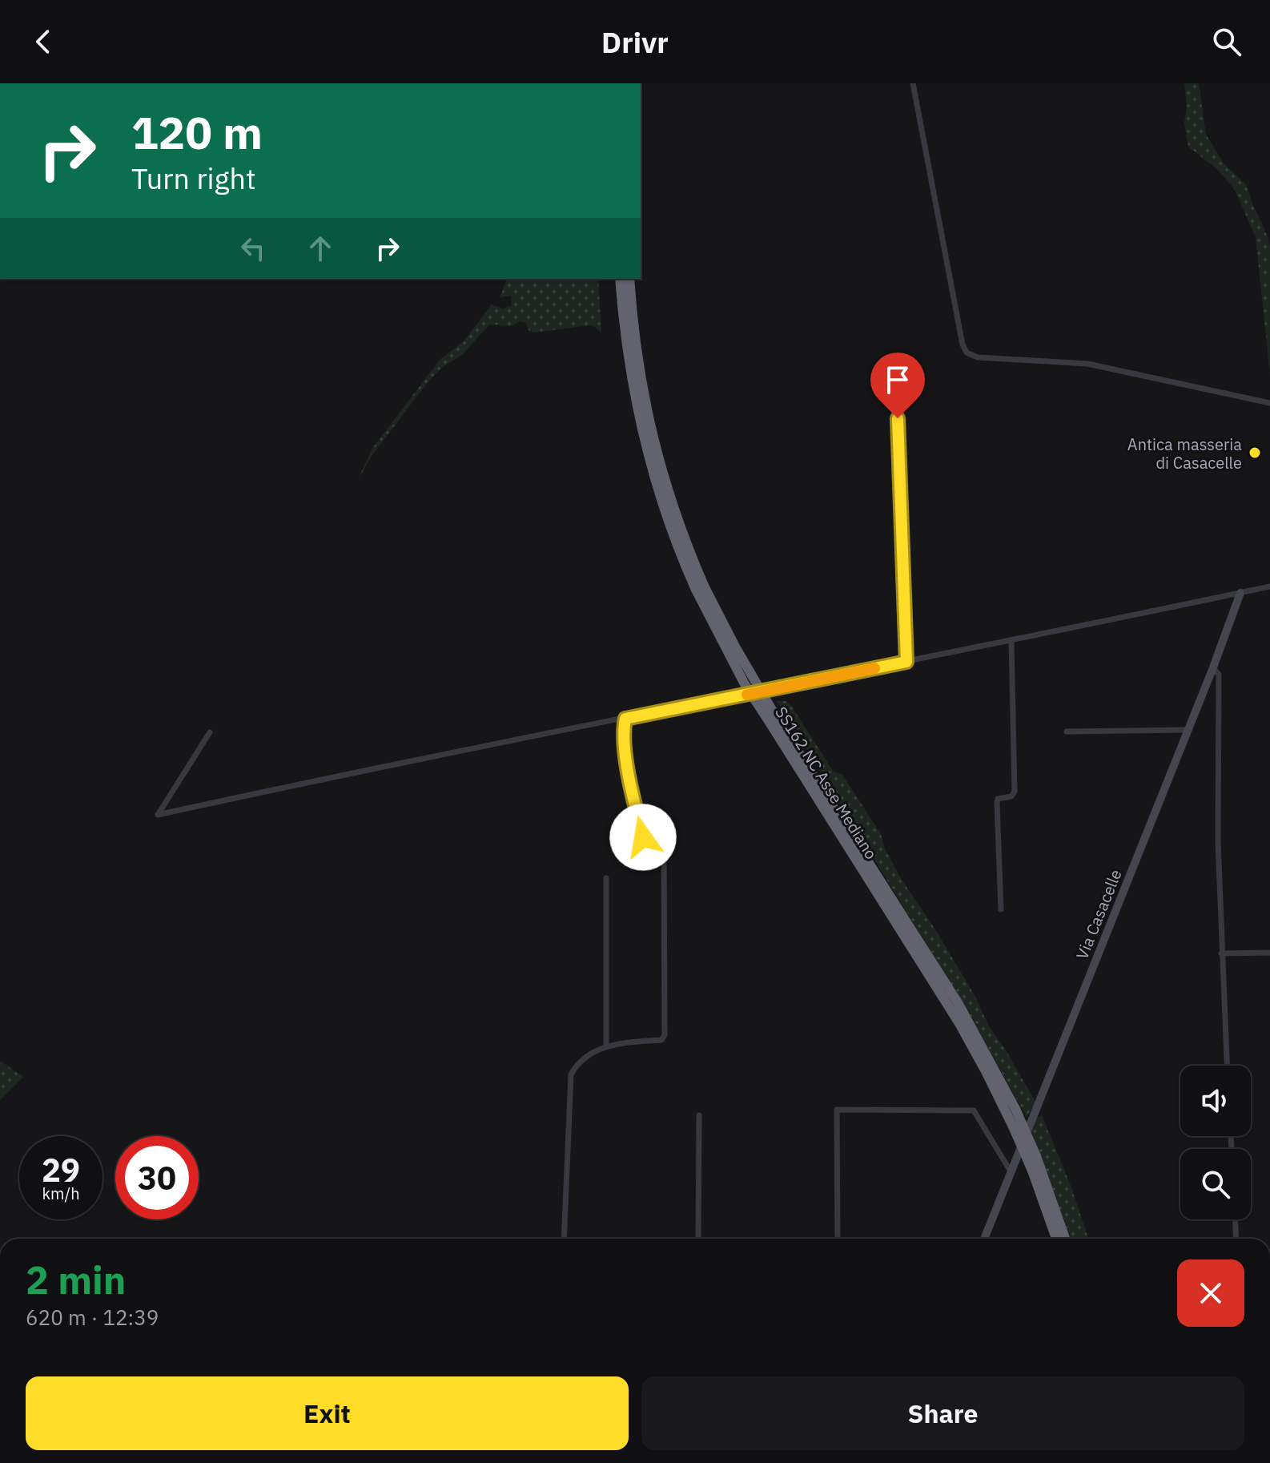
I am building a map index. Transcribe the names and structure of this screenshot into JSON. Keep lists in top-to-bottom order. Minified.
{"streets":{"highway":["SS162 NC Asse Mediano"],"street":["Via Casacelle"]},"places":["Antica masseria di Casacelle"],"page":{"header":"Drivr","turn":["120 m","Turn right"],"speed":"29 km/h","limit":"30","heading":["2 min","620 m · 12:39"],"buttons":["Exit","Share"]}}
